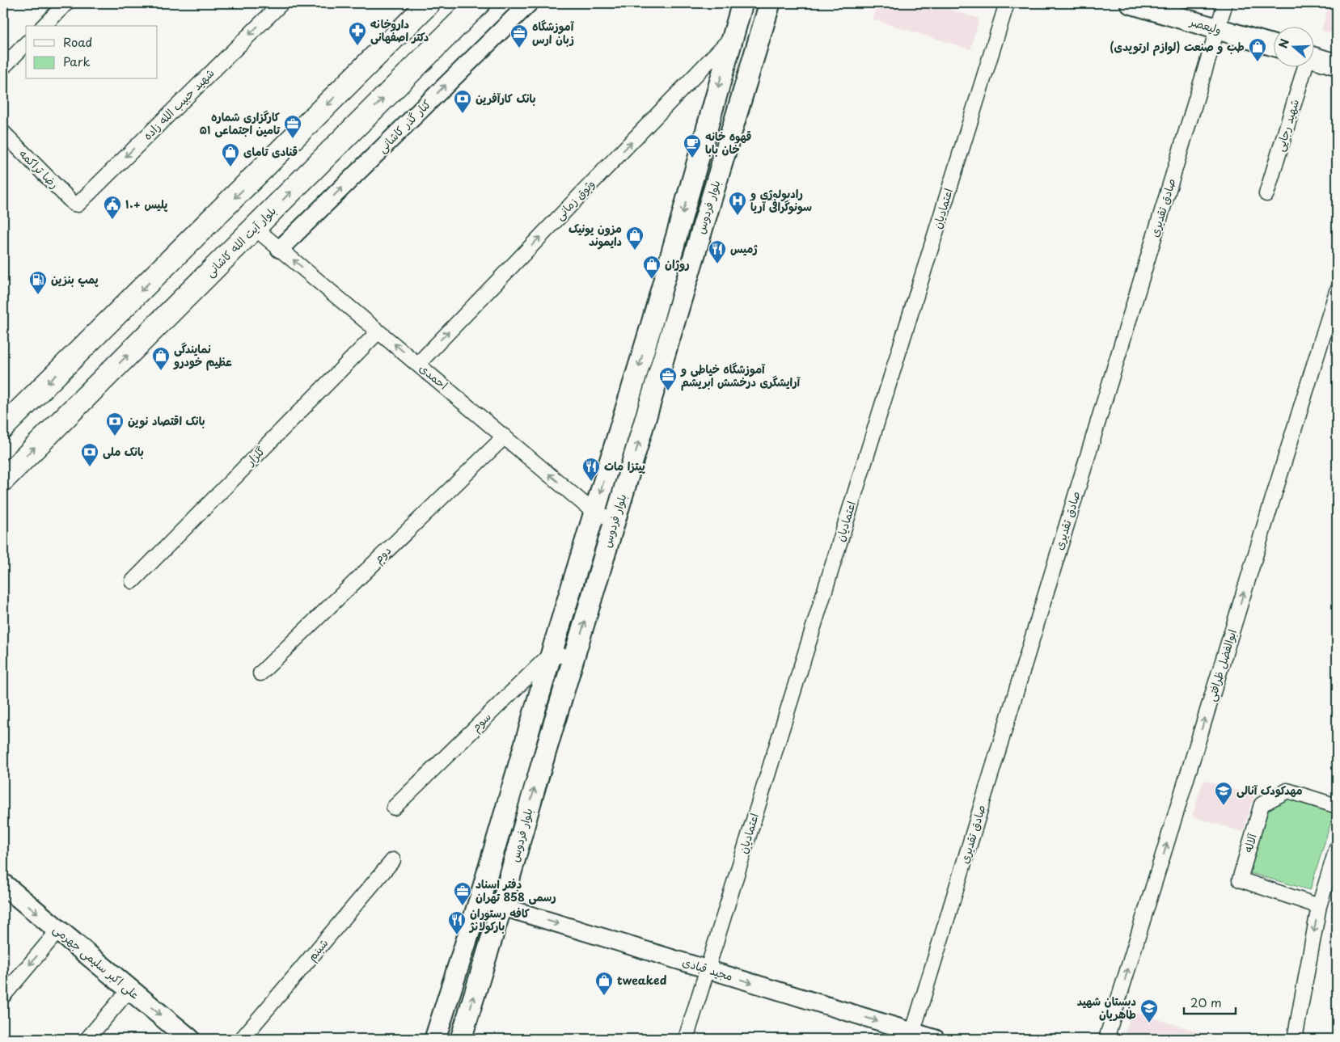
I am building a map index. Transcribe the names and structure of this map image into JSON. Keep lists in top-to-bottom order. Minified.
{"streets":{"main road":["ولیعصر","بلوار فردوس","بلوار آیت الله کاشانی","علی اکبر سلیمی جهرمی"],"street":["شهید حبیب الله زاده","شهید رجایی","کنار گذر کاشانی","رضا تراکمه","وثوق زمانی","صادق تقدیری","اعتمادیان","احمدی","گلزار","دوم","ابوالفضل ظرافتی","سوم","آلاله","شبنم","مجید قبادی"]},"crossings":[["ولیعصر","صادق تقدیری"],["شهید حبیب الله زاده","رضا تراکمه"],["کنار گذر کاشانی","احمدی"],["وثوق زمانی","بلوار فردوس"],["وثوق زمانی","احمدی"],["بلوار فردوس","احمدی"],["بلوار فردوس","سوم"],["بلوار فردوس","مجید قبادی"],["صادق تقدیری","مجید قبادی"],["اعتمادیان","مجید قبادی"],["بلوار آیت الله کاشانی","احمدی"],["احمدی","گلزار"],["احمدی","دوم"]],"one_way":["شهید حبیب الله زاده","کنار گذر کاشانی","وثوق زمانی","احمدی","ابوالفضل ظرافتی","علی اکبر سلیمی جهرمی","مجید قبادی"],"places":{"pharmacy":["داروخانه دکتر اصفهانی"],"office":["آموزشگاه زبان ارس","کارگزاری شماره ۵۱ تامین اجتماعی","آموزشگاه خیاطی و آرایشگری درخشش ابریشم","دفتر اسناد رسمی 858 تهران"],"shop":["طب و صنعت (لوازم ارتوپدی)","قنادی تامای","مزون یونیک دایموند","روژان","نمایندگی عظیم خودرو","tweaked"],"bank":["بانک کارآفرین","بانک اقتصاد نوین","بانک ملی"],"cafe":["قهوه خانه خان بابا"],"hospital":["رادیولوژی و سونوگرافی آریا"],"public building":["پلیس +۱۰"],"restaurant":["ژمیس","پیتزا مات","کافه رستوران بارکولانژ"],"fuel station":["پمپ بنزین"],"school or university":["مهدکودک آنالی","دبستان شهید طاهریان"]},"legend":["Road","Park"],"scale_bar":"20 m","north":"left"}
